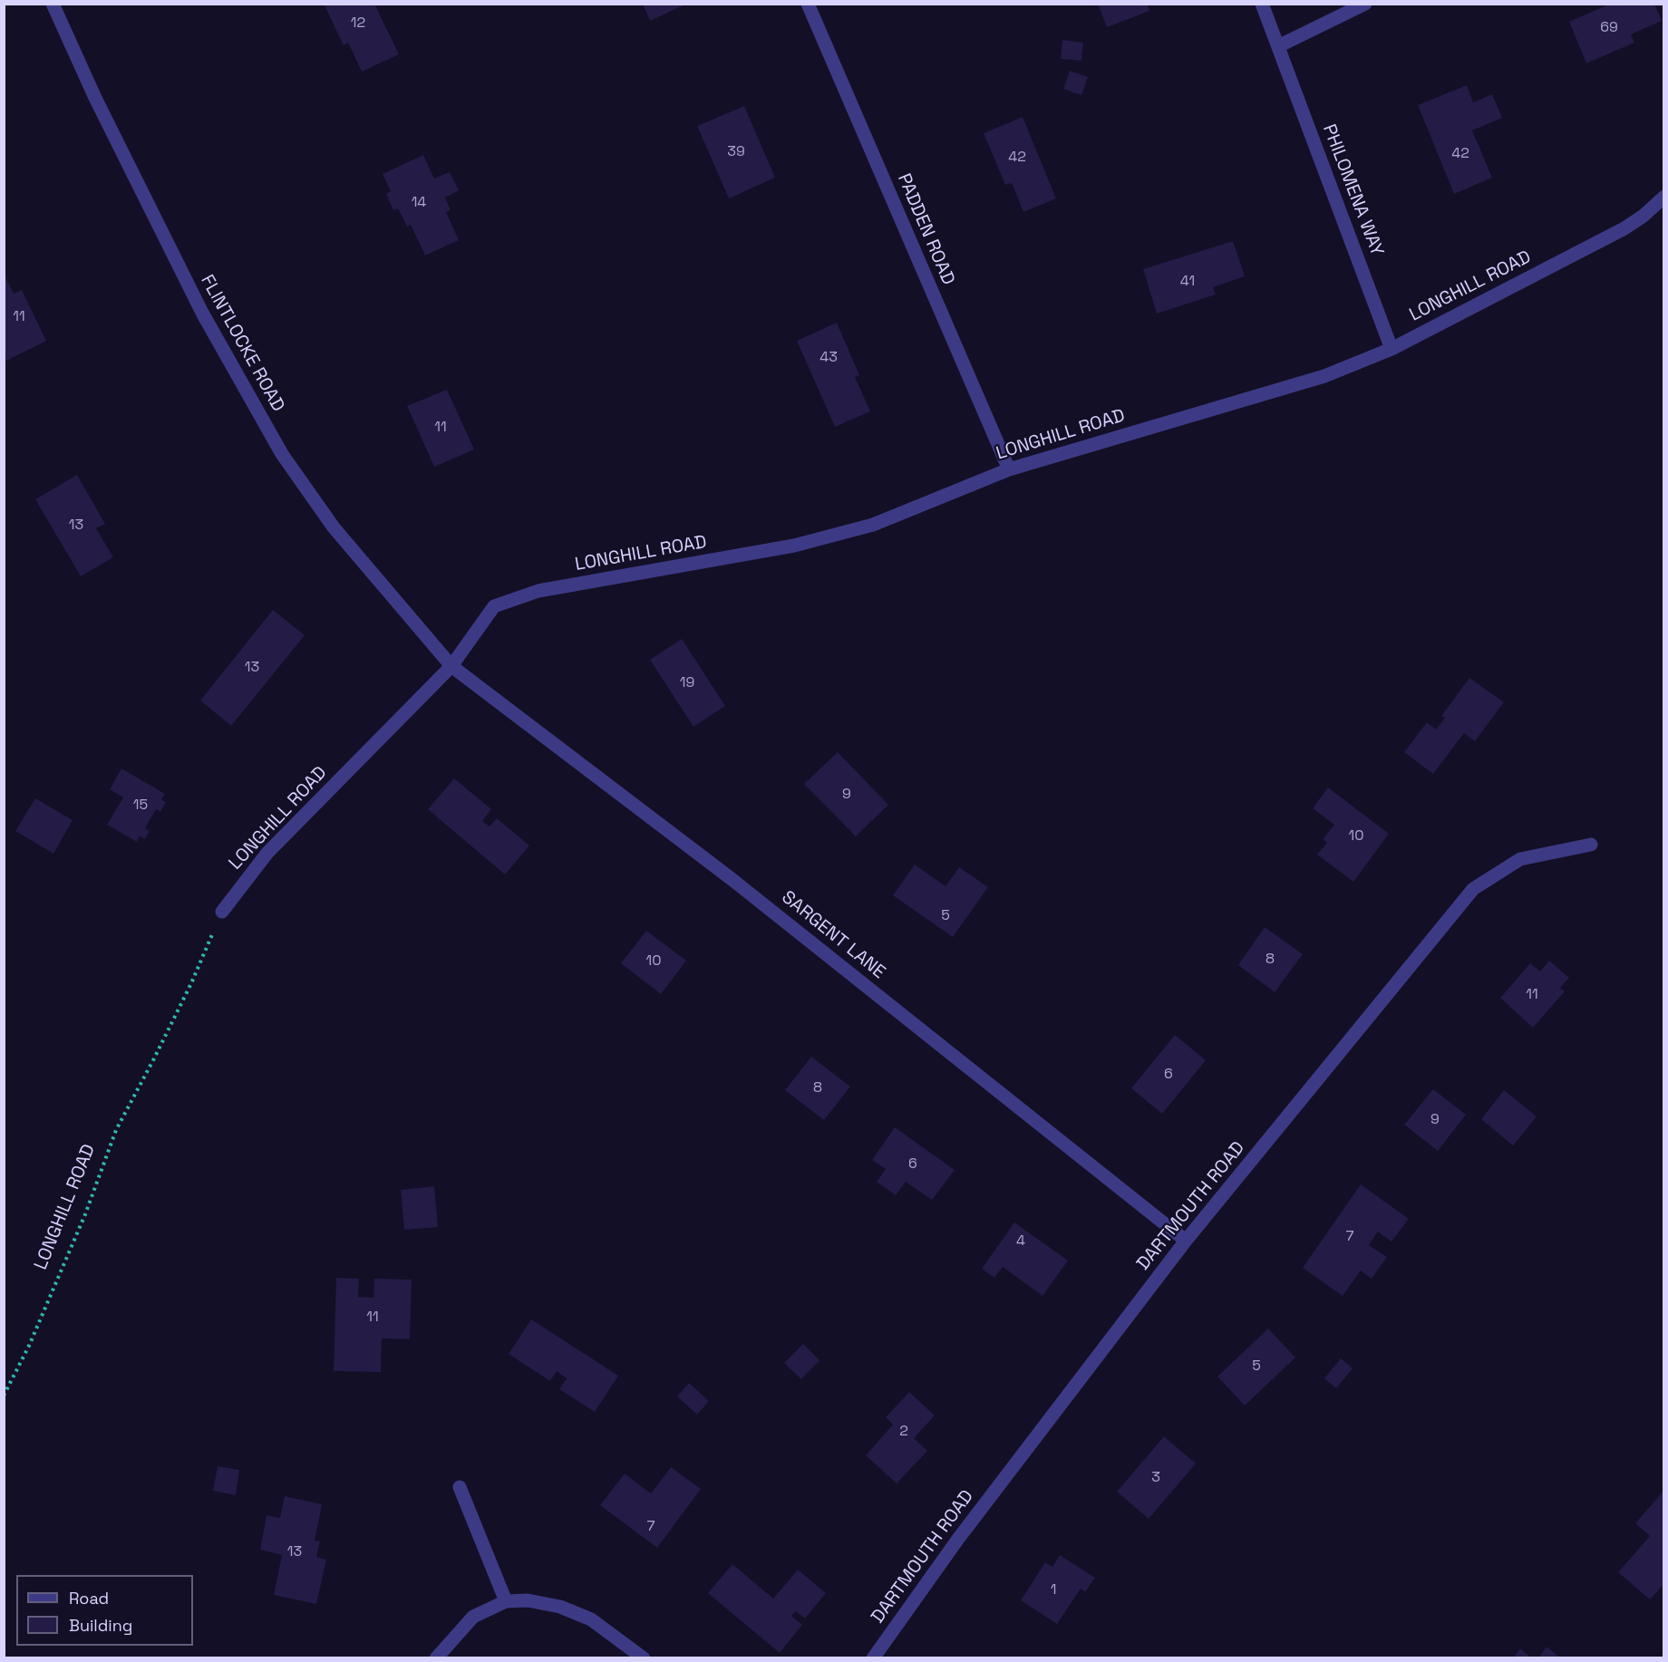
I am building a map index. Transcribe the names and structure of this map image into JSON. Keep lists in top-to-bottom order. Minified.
{"streets":{"street":["PHILOMENA WAY","PADDEN ROAD","LONGHILL ROAD","FLINTLOCKE ROAD","SARGENT LANE","DARTMOUTH ROAD"]},"crossings":[["PHILOMENA WAY","LONGHILL ROAD"],["PADDEN ROAD","LONGHILL ROAD"],["LONGHILL ROAD","FLINTLOCKE ROAD"],["LONGHILL ROAD","SARGENT LANE"],["FLINTLOCKE ROAD","SARGENT LANE"],["SARGENT LANE","DARTMOUTH ROAD"]],"house_numbers":["12","69","39","42","42","14","41","11","43","11","13","13","19","9","15","10","5","8","10","11","6","8","9","6","7","4","11","5","2","3","7","13","1"],"legend":["Road","Building"]}
